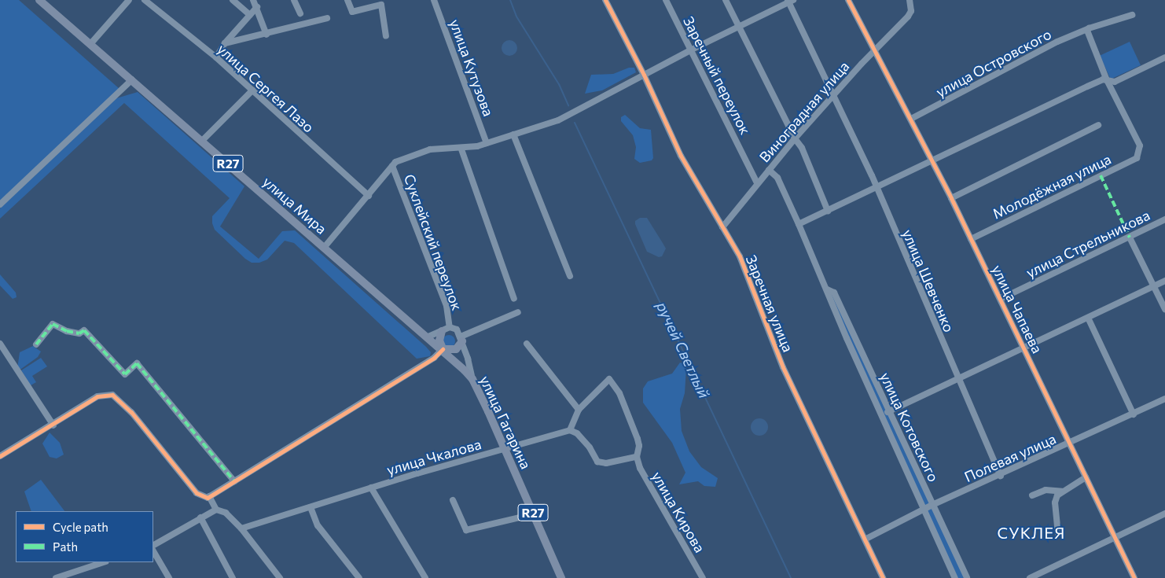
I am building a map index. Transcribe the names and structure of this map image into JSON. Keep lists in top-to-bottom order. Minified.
{"streets":{"main road":["R27","улица Мира","улица Гагарина"],"street":["улица Островского","улица Кутузова","Заречный переулок","улица Сергея Лазо","Виноградная улица","Молодёжная улица","Суклейский переулок","улица Стрельникова","улица Шевченко","Заречная улица","улица Чапаева","улица Котовского","улица Чкалова","Полевая улица","улица Кирова"]},"crossings":[["улица Островского","улица Чапаева"],["Заречный переулок","Виноградная улица"],["Виноградная улица","улица Шевченко"],["Виноградная улица","Заречная улица"],["Виноградная улица","улица Чапаева"],["Виноградная улица","улица Котовского"],["Молодёжная улица","улица Чапаева"],["улица Мира","Суклейский переулок"],["улица Мира","улица Гагарина"],["Суклейский переулок","улица Гагарина"],["улица Стрельникова","улица Чапаева"],["улица Шевченко","Полевая улица"],["Заречная улица","Полевая улица"],["улица Чапаева","Полевая улица"],["улица Гагарина","улица Чкалова"],["улица Котовского","Полевая улица"]],"districts":["СУКЛЕЯ"],"water":["ручей Светлый"],"legend":["Cycle path","Path"]}
